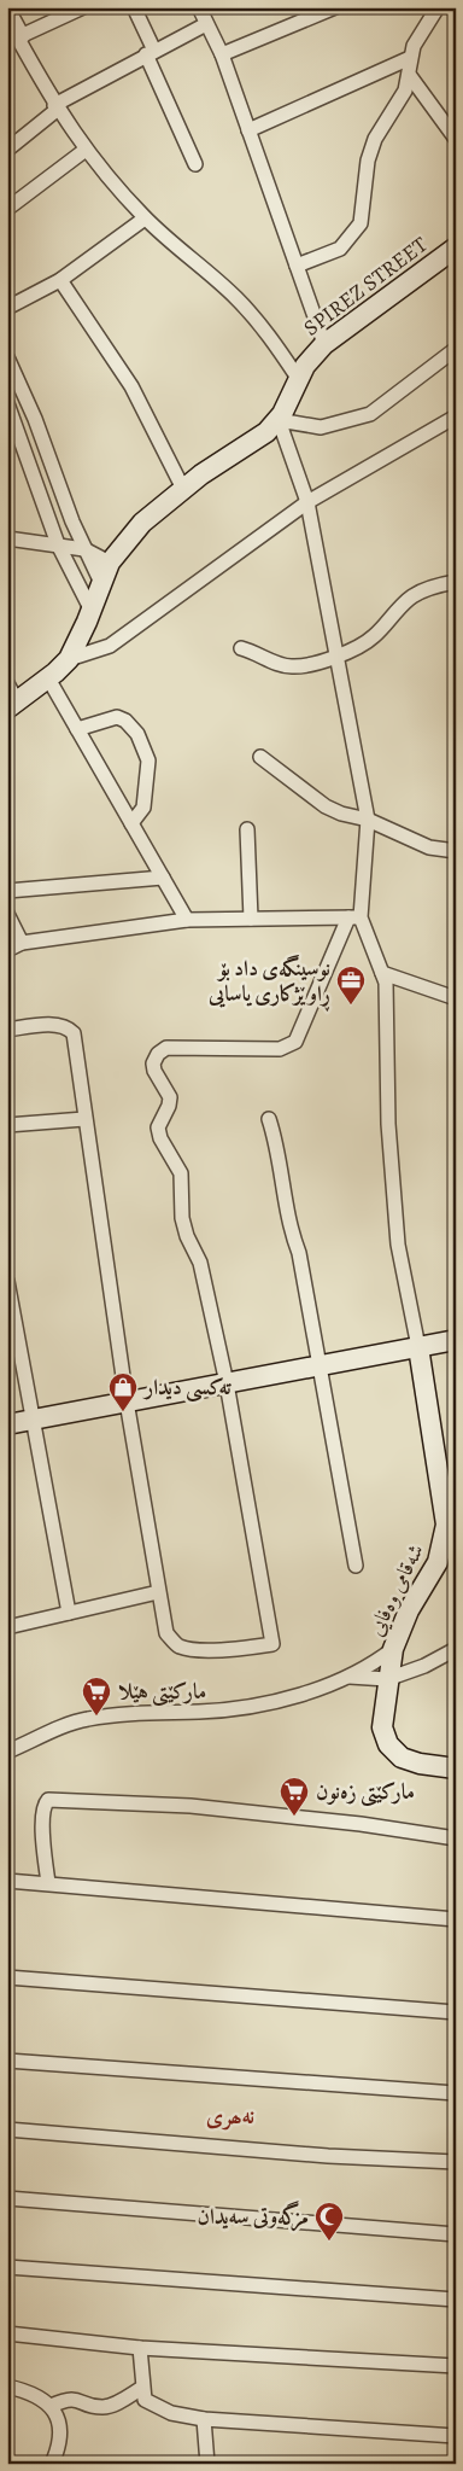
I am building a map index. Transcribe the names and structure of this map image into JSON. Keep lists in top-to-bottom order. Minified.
{"streets":{"street":["SPIREZ STREET","شەقامی وەفایی"]},"districts":["نەھری"],"places":{"office":["نوسینگەی داد بۆ ڕاوێژكاری یاسایی"],"shop":["تەكسی دیدار"],"supermarket":["مارکێتی هێلا","مارکێتی زەنون"],"mosque":["مزگەوتی سەیدان"]}}
